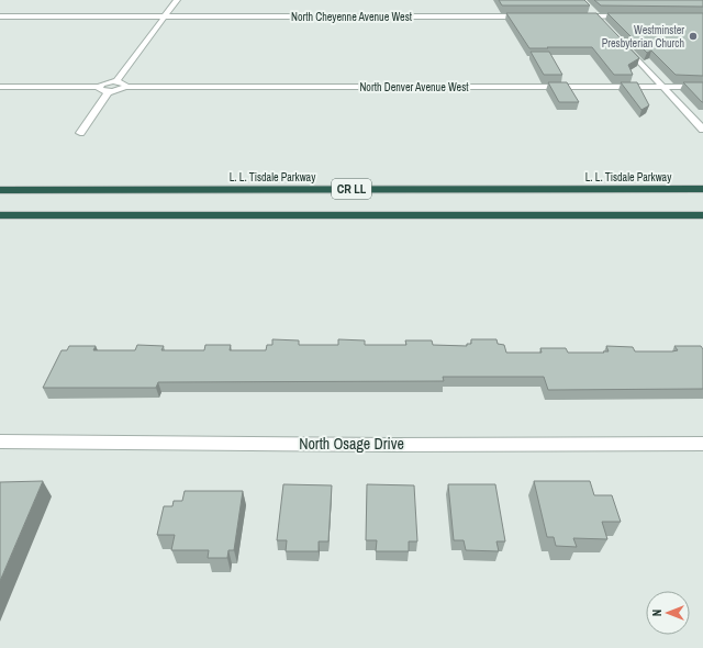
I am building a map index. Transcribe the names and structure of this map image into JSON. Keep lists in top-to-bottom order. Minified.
{"streets":{"highway":["L. L. Tisdale Parkway","CR LL"],"street":["North Cheyenne Avenue West","North Denver Avenue West","North Osage Drive"]},"places":["Westminster Presbyterian Church"],"north":"left"}
